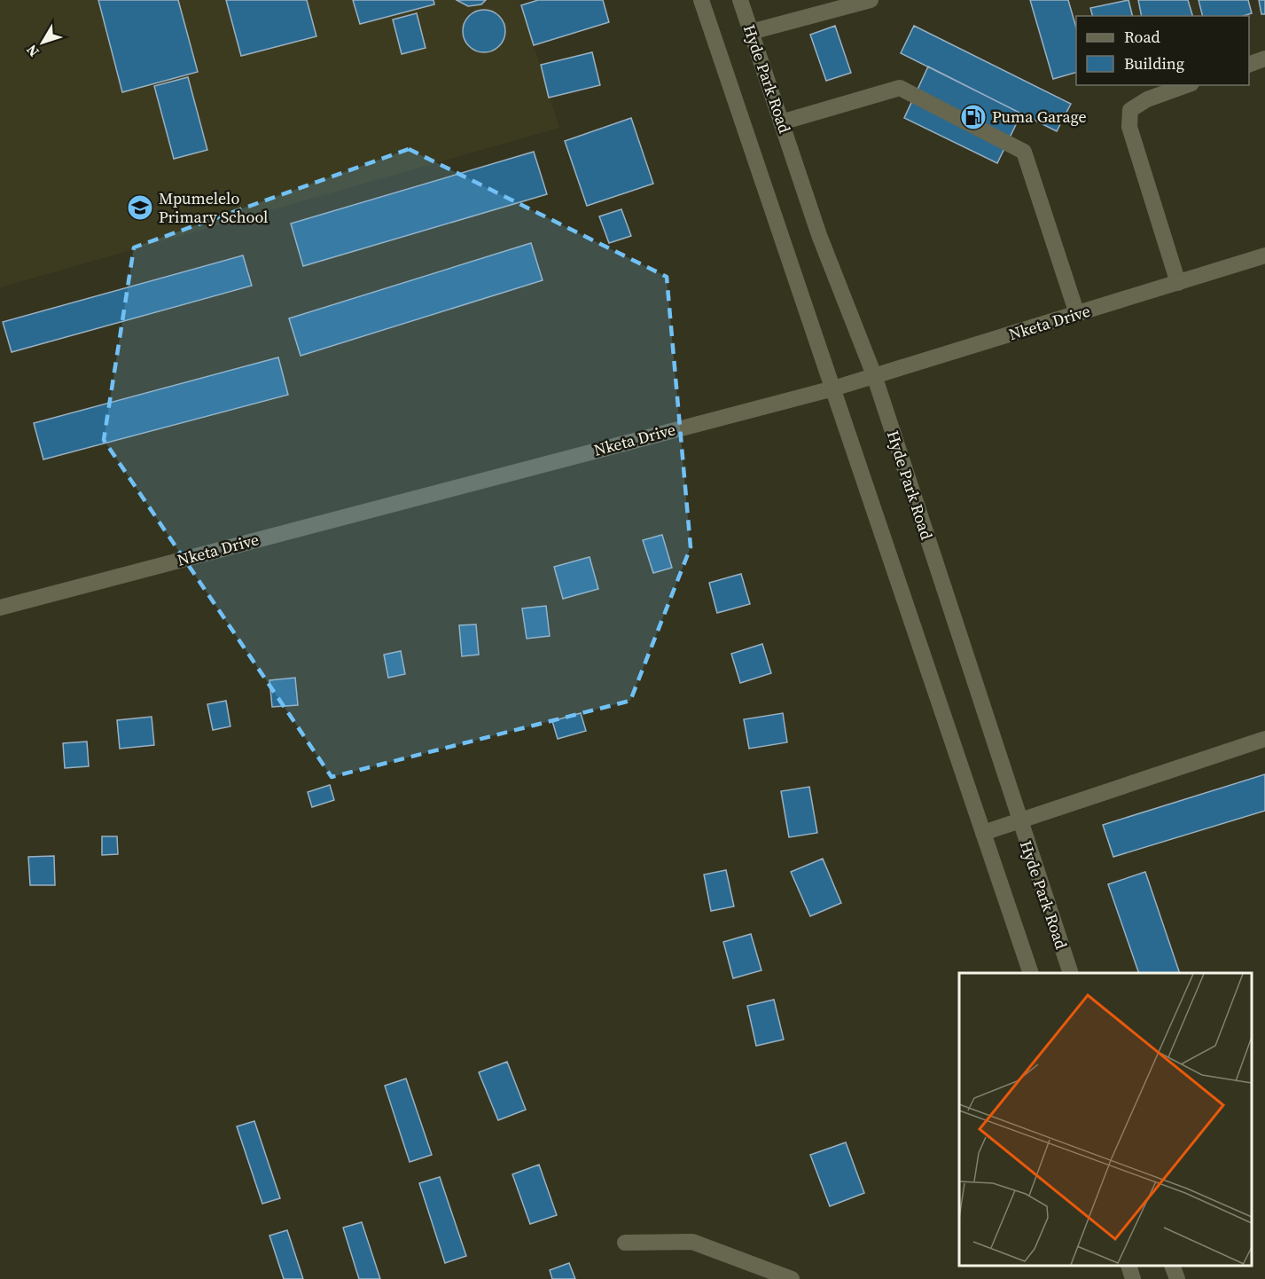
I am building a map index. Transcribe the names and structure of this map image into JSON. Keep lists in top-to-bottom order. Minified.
{"streets":{"street":["Hyde Park Road","Nketa Drive"]},"crossings":[["Hyde Park Road","Nketa Drive"]],"places":{"fuel station":["Puma Garage"],"school or university":["Mpumelelo Primary School"]},"legend":["Road","Building"],"north":"bottom left"}
